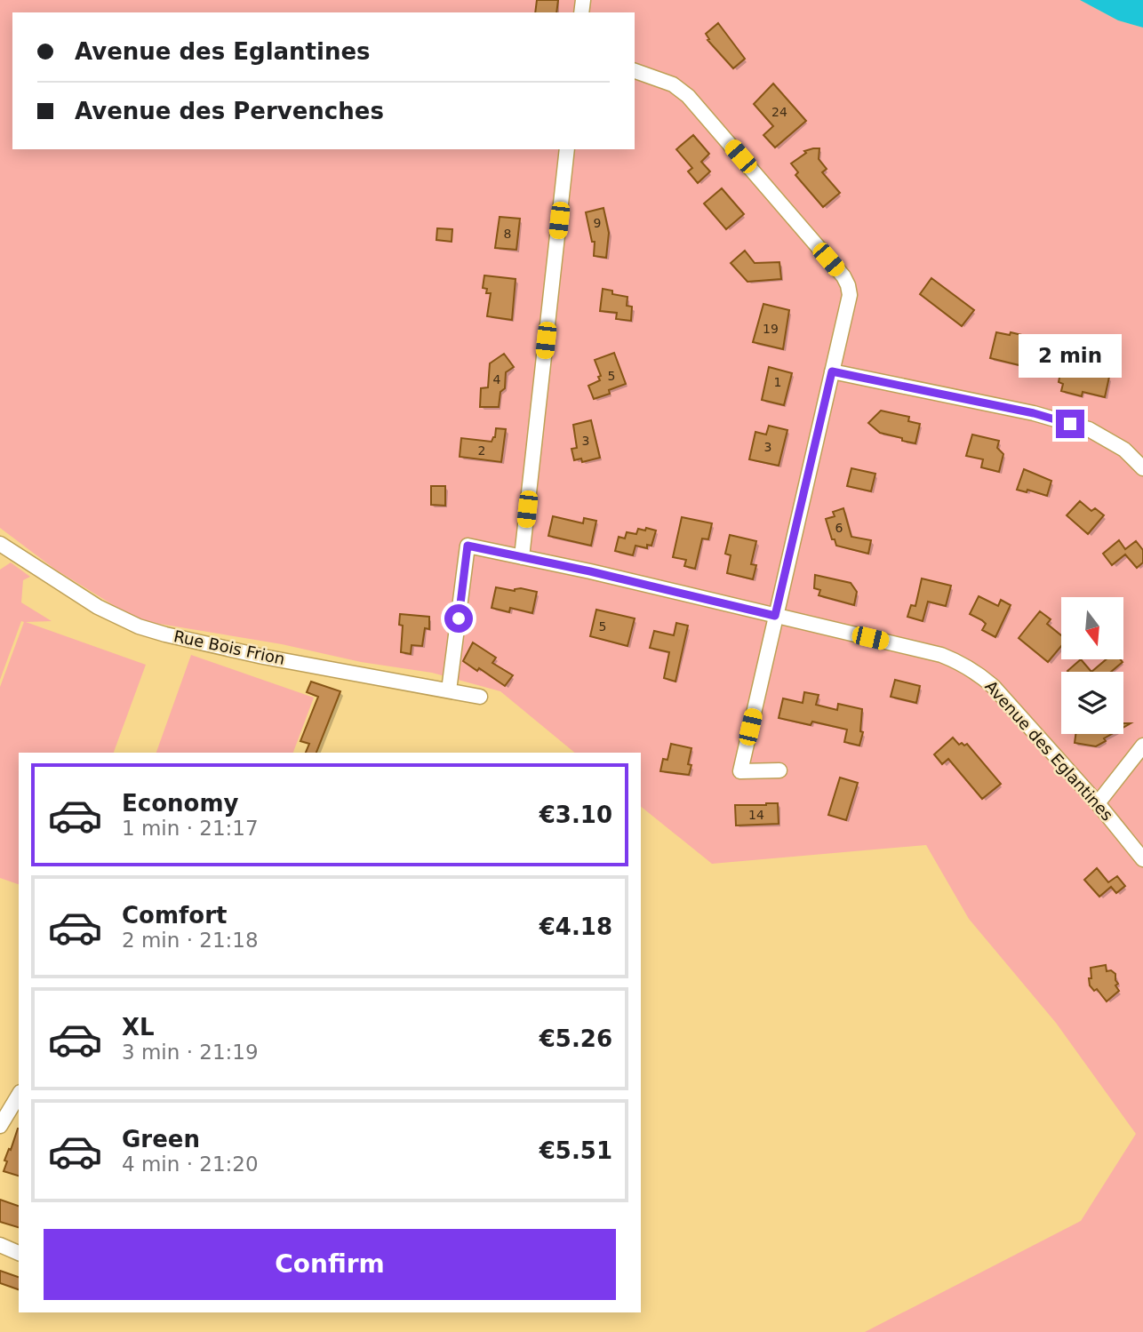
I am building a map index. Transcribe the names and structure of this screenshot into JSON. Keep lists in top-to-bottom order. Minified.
{"streets":{"street":["Rue Bois Frion","Avenue des Eglantines"]},"crossings":[["Rue Bois Frion","Avenue des Eglantines"]],"house_numbers":["24","9","8","19","5","4","1","3","3","2","6","5","14"],"north":"bottom","page":{"banner":["Avenue des Eglantines","Avenue des Pervenches"],"bubble":"2 min","list":[{"name":"Economy","note":"1 min · 21:17","value":"€3.10"},{"name":"Comfort","note":"2 min · 21:18","value":"€4.18"},{"name":"XL","note":"3 min · 21:19","value":"€5.26"},{"name":"Green","note":"4 min · 21:20","value":"€5.51"}],"buttons":"Confirm"}}
